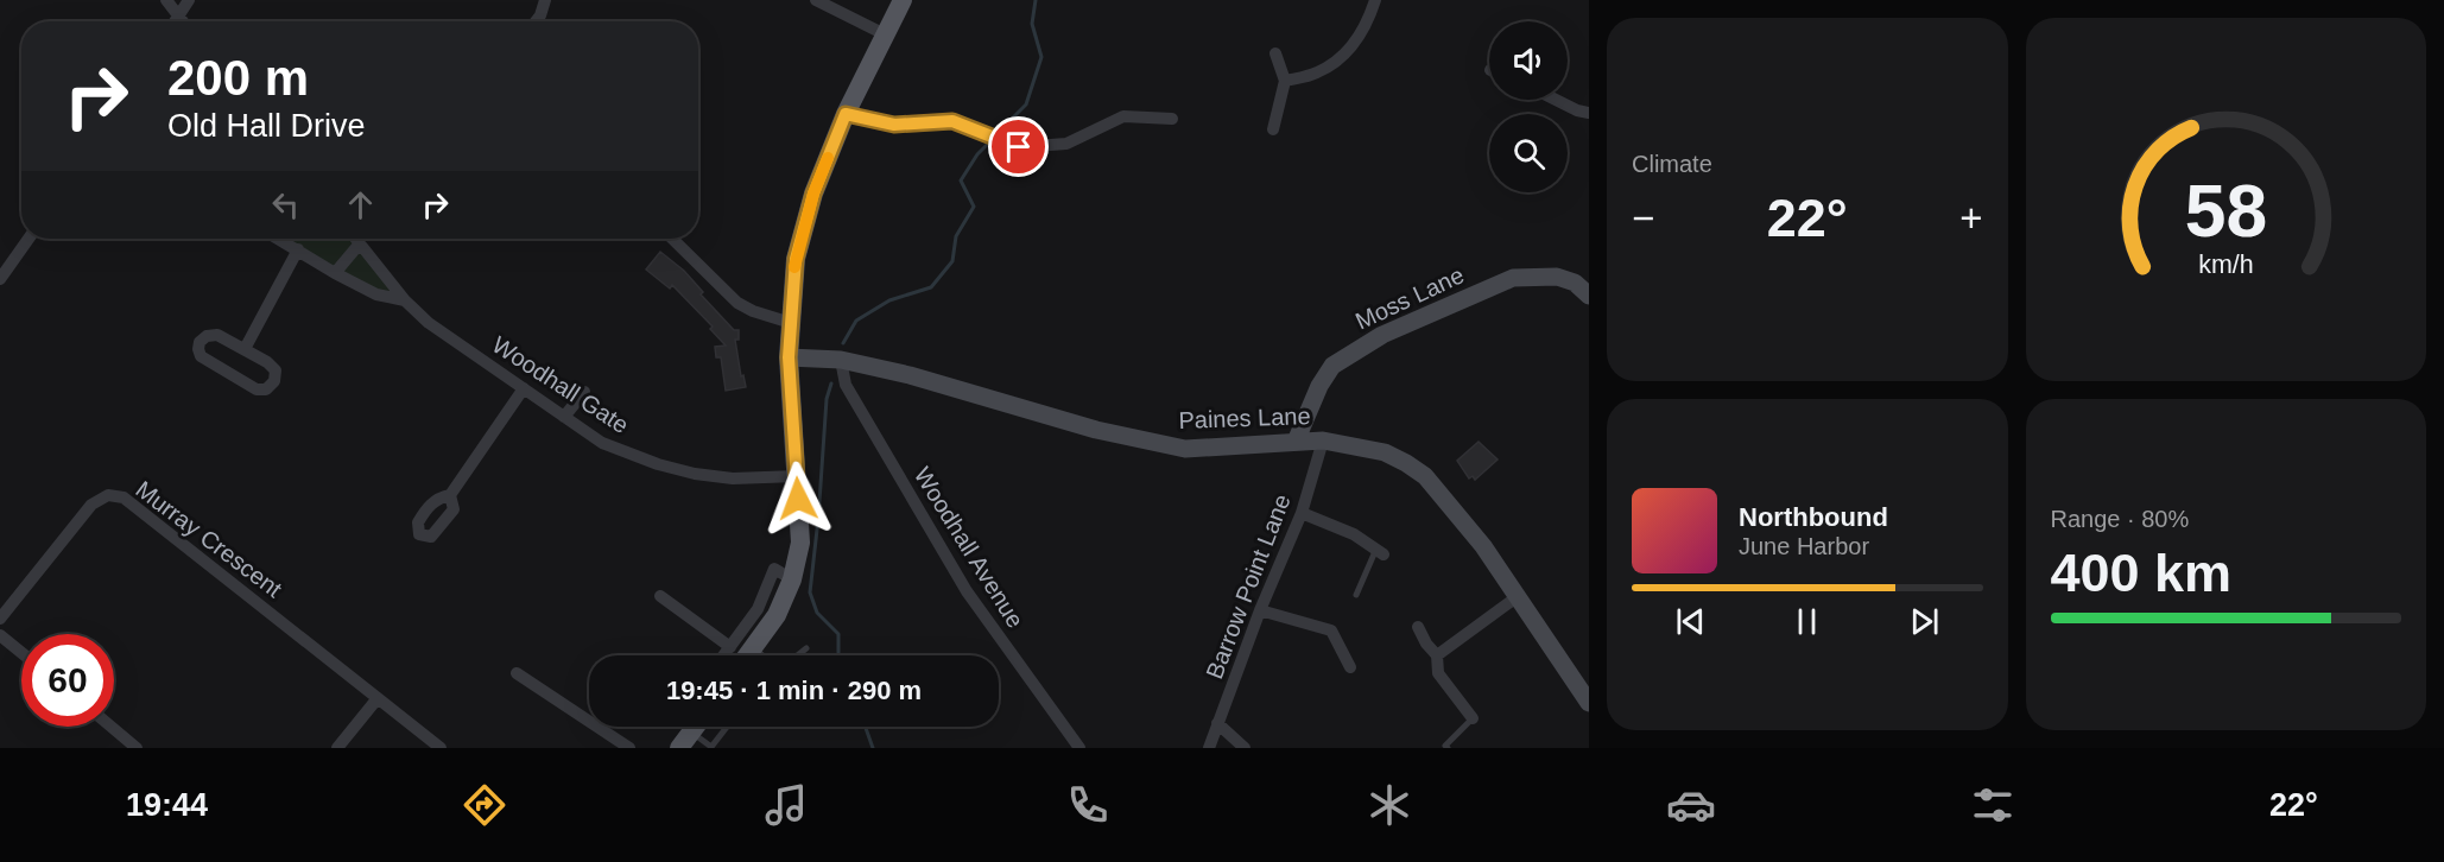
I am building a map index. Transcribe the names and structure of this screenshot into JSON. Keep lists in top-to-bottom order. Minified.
{"streets":{"street":["Moss Lane","Woodhall Gate","Paines Lane","Murray Crescent","Woodhall Avenue","Barrow Point Lane"]},"crossings":[["Moss Lane","Paines Lane"],["Paines Lane","Woodhall Avenue"],["Paines Lane","Barrow Point Lane"]],"page":{"tile":["Climate",["Range · 80%","400 km"]],"turn":["200 m","Old Hall Drive"],"heat":["−","22°","+"],"song":["Northbound","June Harbor"],"limit":"60","trip":"19:45 · 1 min · 290 m","tabs":["19:44","22°"],"gauge":["58","km/h"]}}
